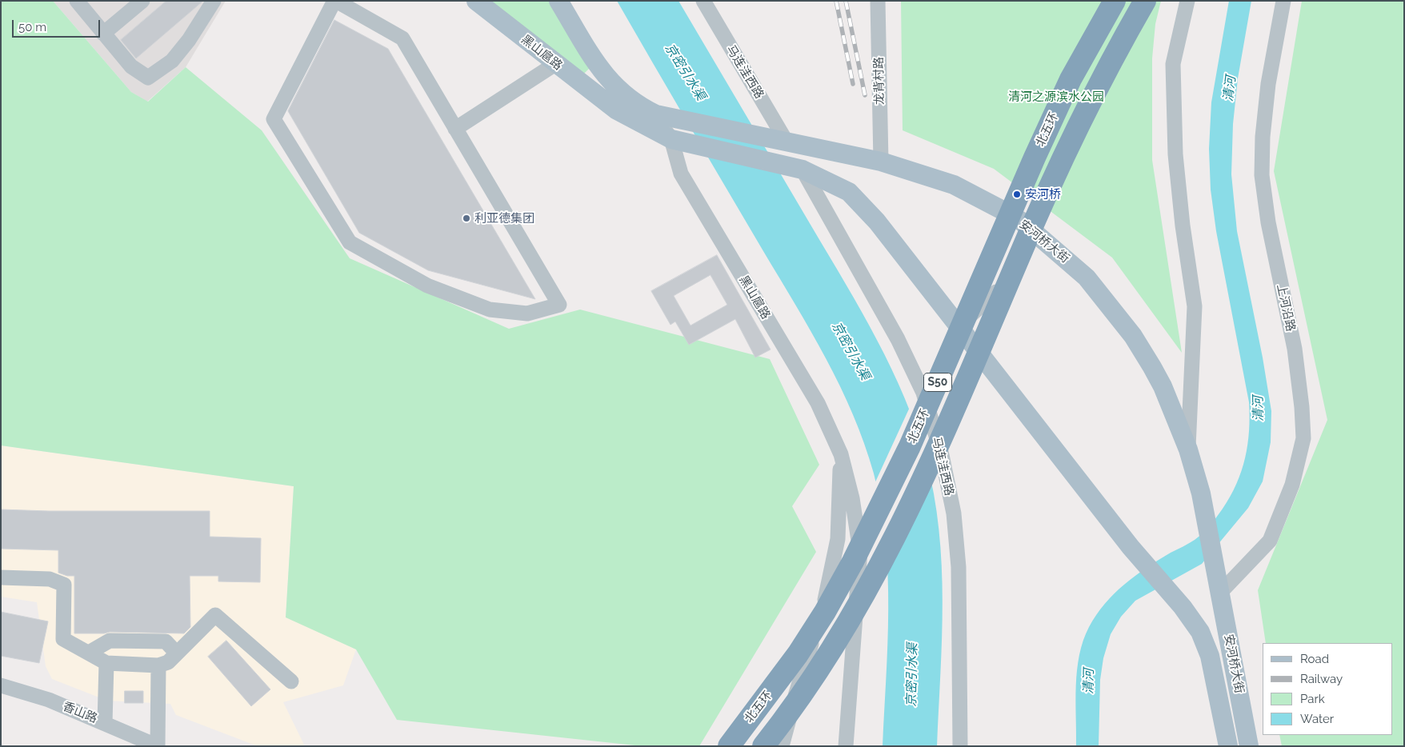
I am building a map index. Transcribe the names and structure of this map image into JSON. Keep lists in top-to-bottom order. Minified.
{"streets":{"highway":["北五环","S50"],"main road":["黑山扈路","安河桥大街"],"street":["马连洼西路","龙背村路","上河沿路","香山路"]},"crossings":[["黑山扈路","马连洼西路"],["马连洼西路","安河桥大街"],["龙背村路","安河桥大街"],["安河桥大街","上河沿路"]],"water":["京密引水渠","清河"],"parks":["清河之源滨水公园"],"places":["安河桥","利亚德集团"],"legend":["Road","Railway","Park","Water"],"scale_bar":"50 m"}
